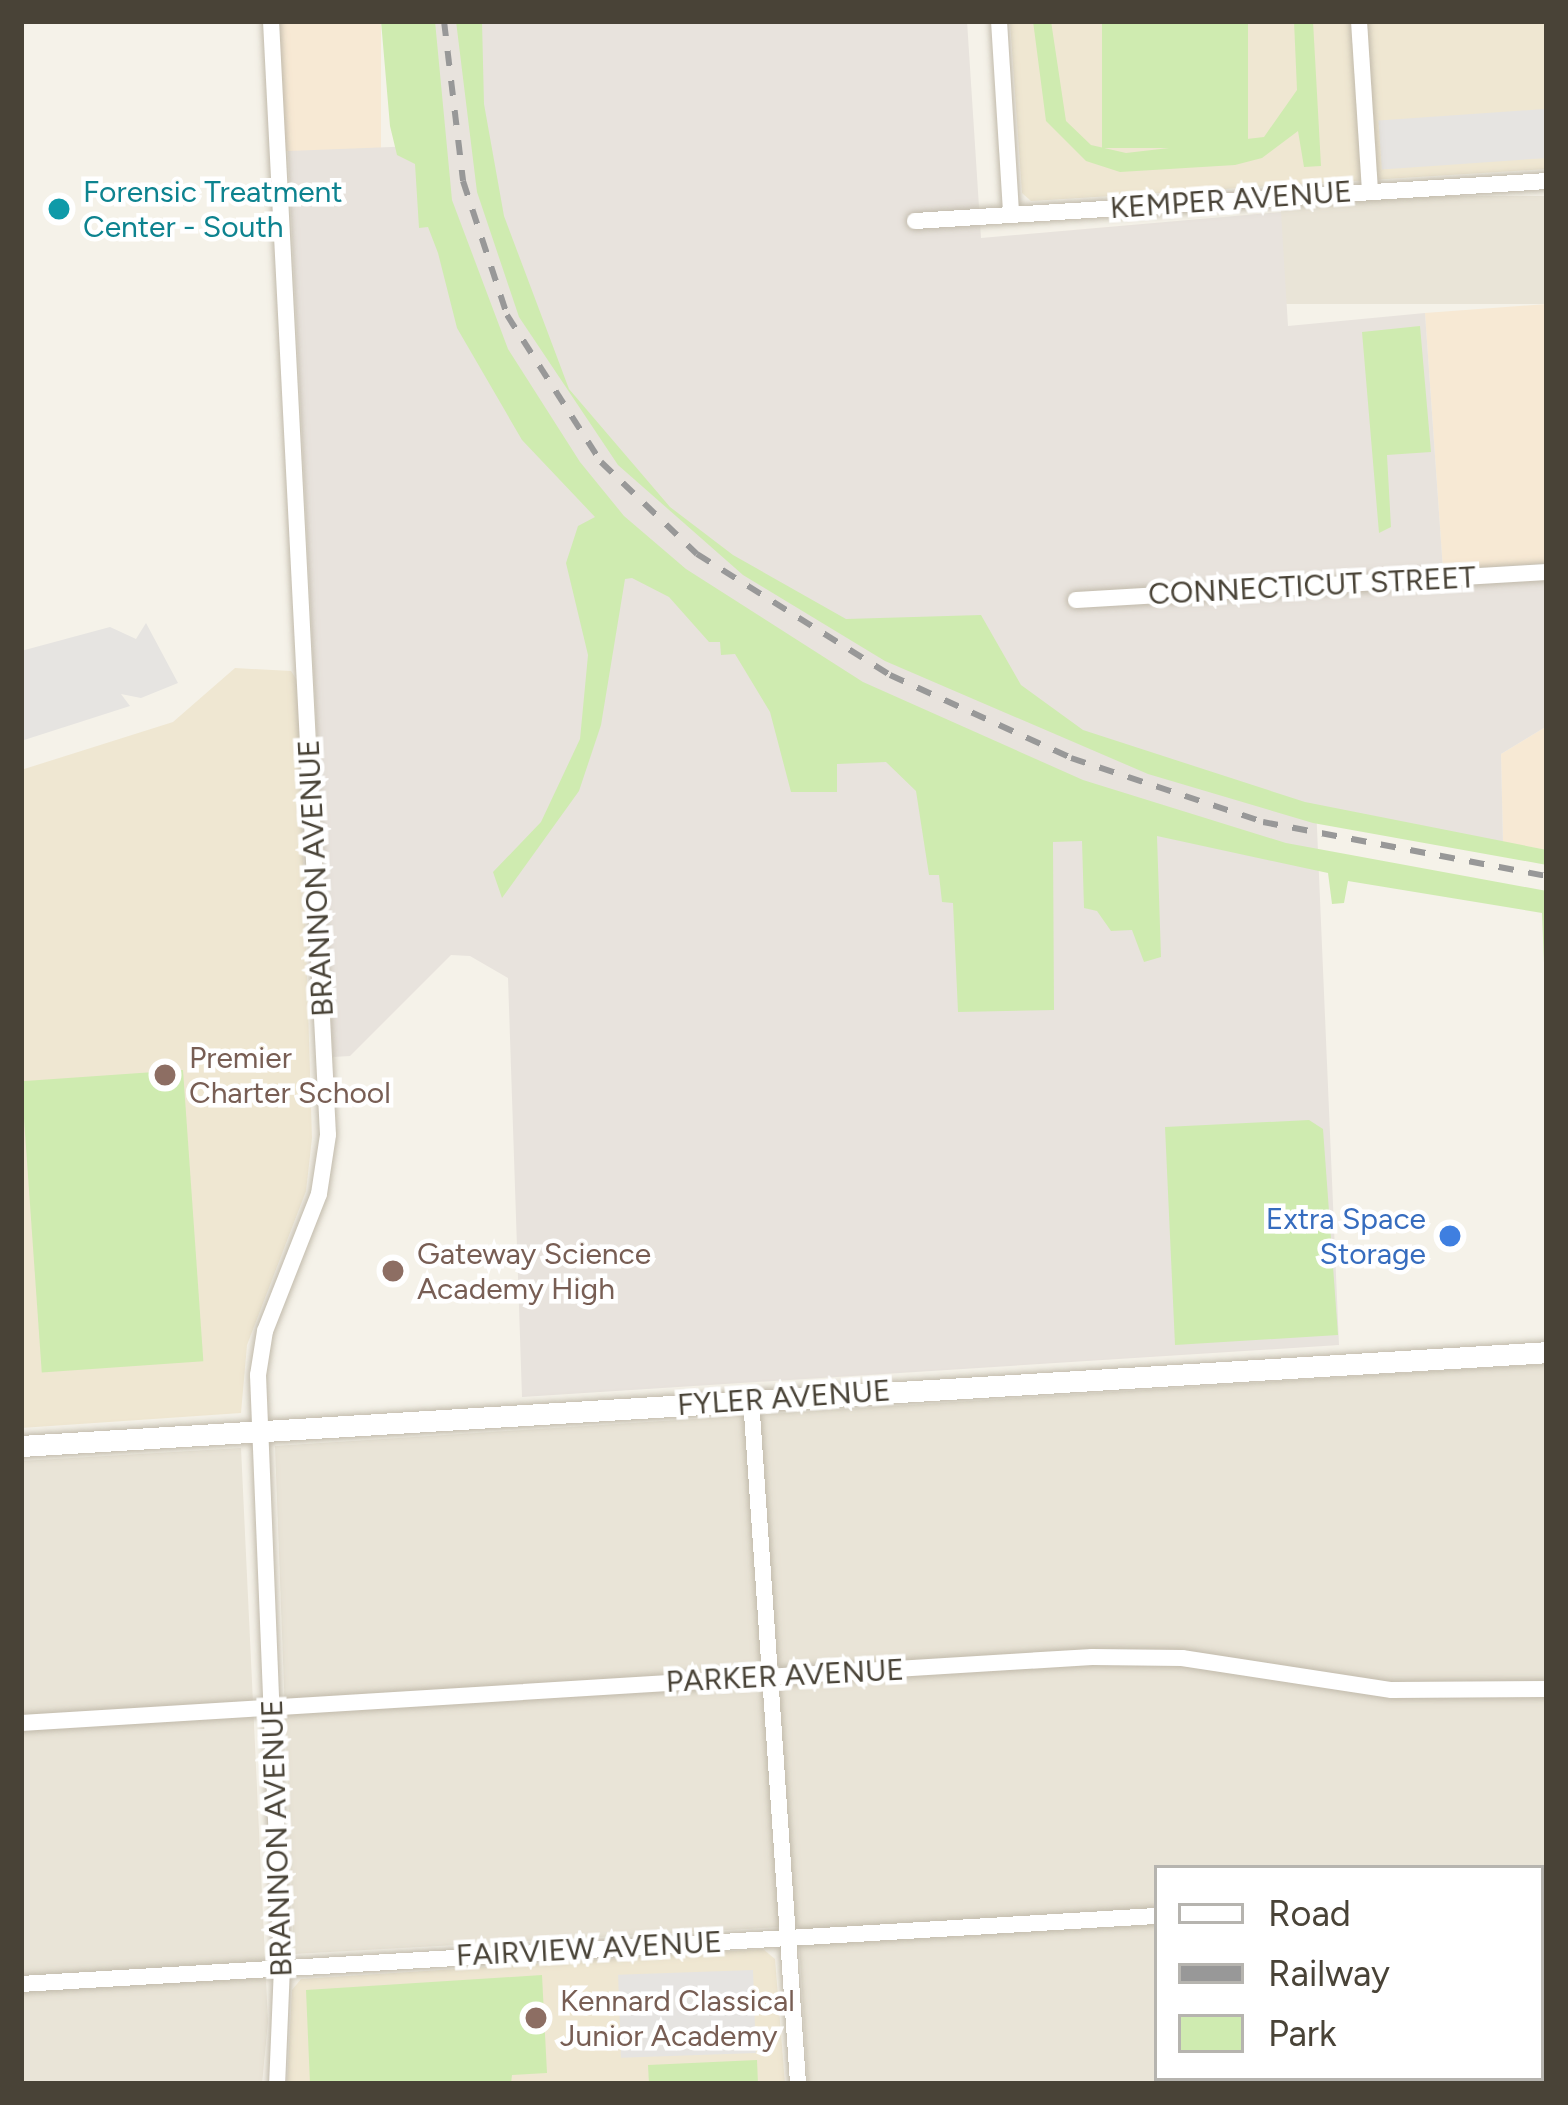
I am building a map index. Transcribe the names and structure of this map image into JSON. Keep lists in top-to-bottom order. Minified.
{"streets":{"street":["KEMPER AVENUE","CONNECTICUT STREET","BRANNON AVENUE","FYLER AVENUE","PARKER AVENUE","FAIRVIEW AVENUE"]},"crossings":[["BRANNON AVENUE","FYLER AVENUE"],["BRANNON AVENUE","PARKER AVENUE"],["BRANNON AVENUE","FAIRVIEW AVENUE"]],"places":["Forensic Treatment Center - South","Premier Charter School","Extra Space Storage","Gateway Science Academy High","Kennard Classical Junior Academy"],"legend":["Road","Railway","Park"]}
